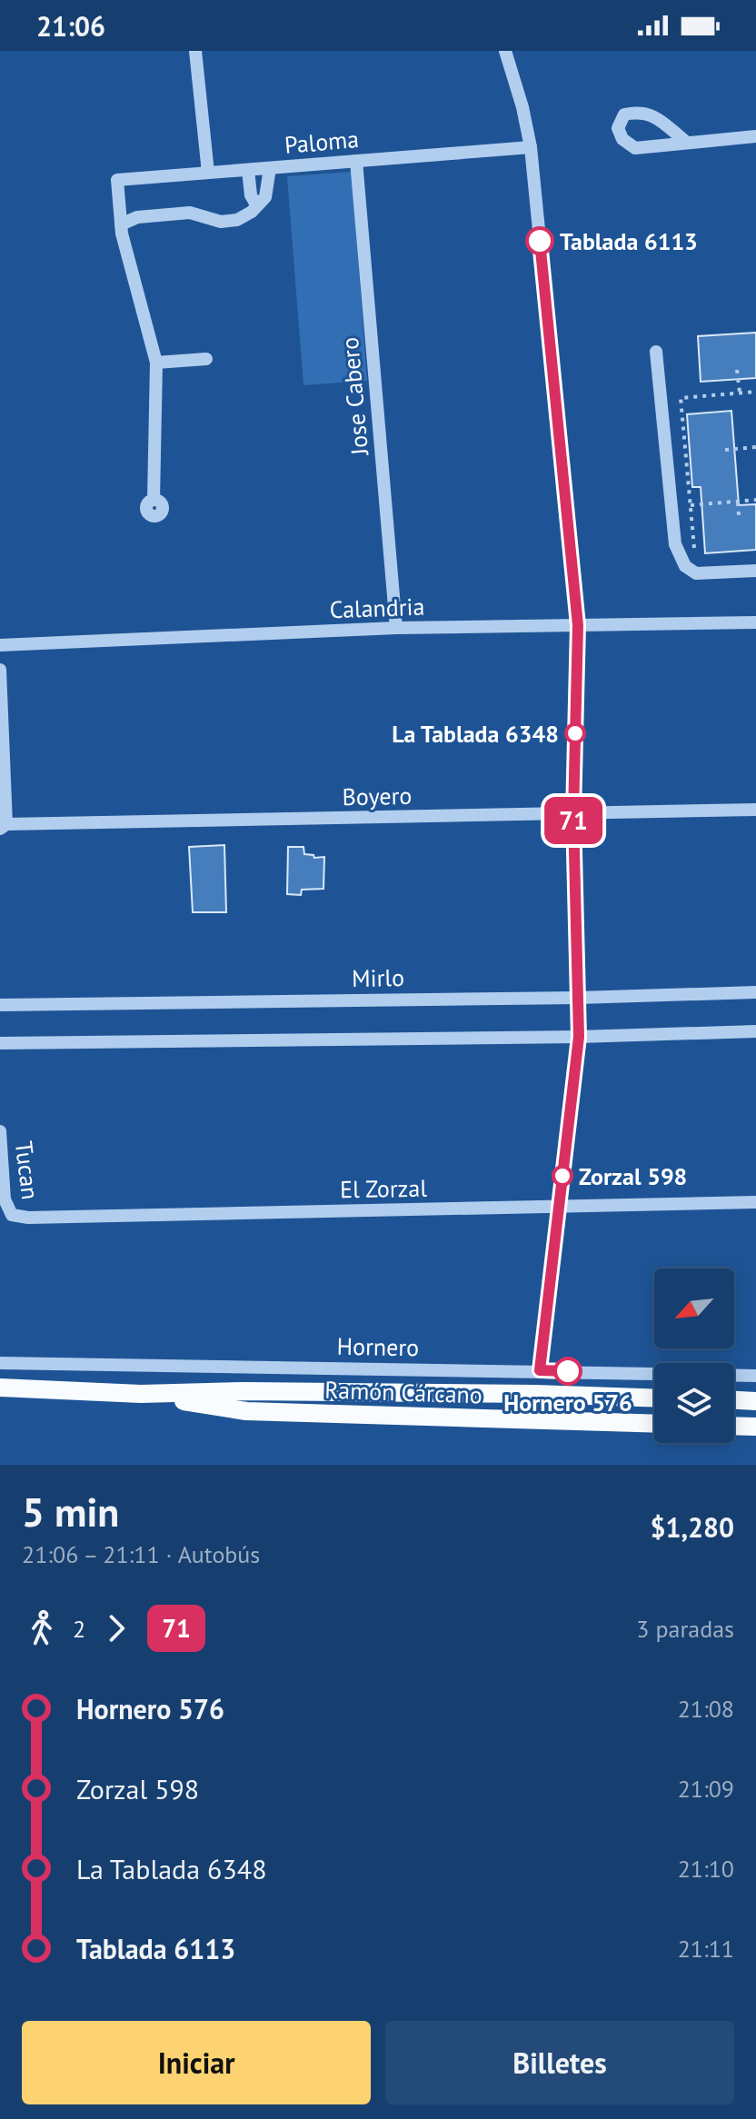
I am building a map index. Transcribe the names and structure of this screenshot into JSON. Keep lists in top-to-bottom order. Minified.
{"streets":{"main road":["Ramón Cárcano"],"street":["Paloma","Jose Cabero","Calandria","Boyero","Mirlo","Tucan","El Zorzal","Hornero"]},"crossings":[["Paloma","Jose Cabero"],["Jose Cabero","Calandria"],["Tucan","El Zorzal"]],"places":["Tablada 6113","La Tablada 6348","Zorzal 598","Hornero 576"],"lines":["bus line 71"],"north":"bottom left","page":{"status":"21:06","on_map":"71","heading":["5 min","21:06 – 21:11 · Autobús","$1,280"],"legs":["2","71","3 paradas"],"list":[{"name":"Hornero 576","value":"21:08"},{"name":"Zorzal 598","value":"21:09"},{"name":"La Tablada 6348","value":"21:10"},{"name":"Tablada 6113","value":"21:11"}],"buttons":["Iniciar","Billetes"]}}
